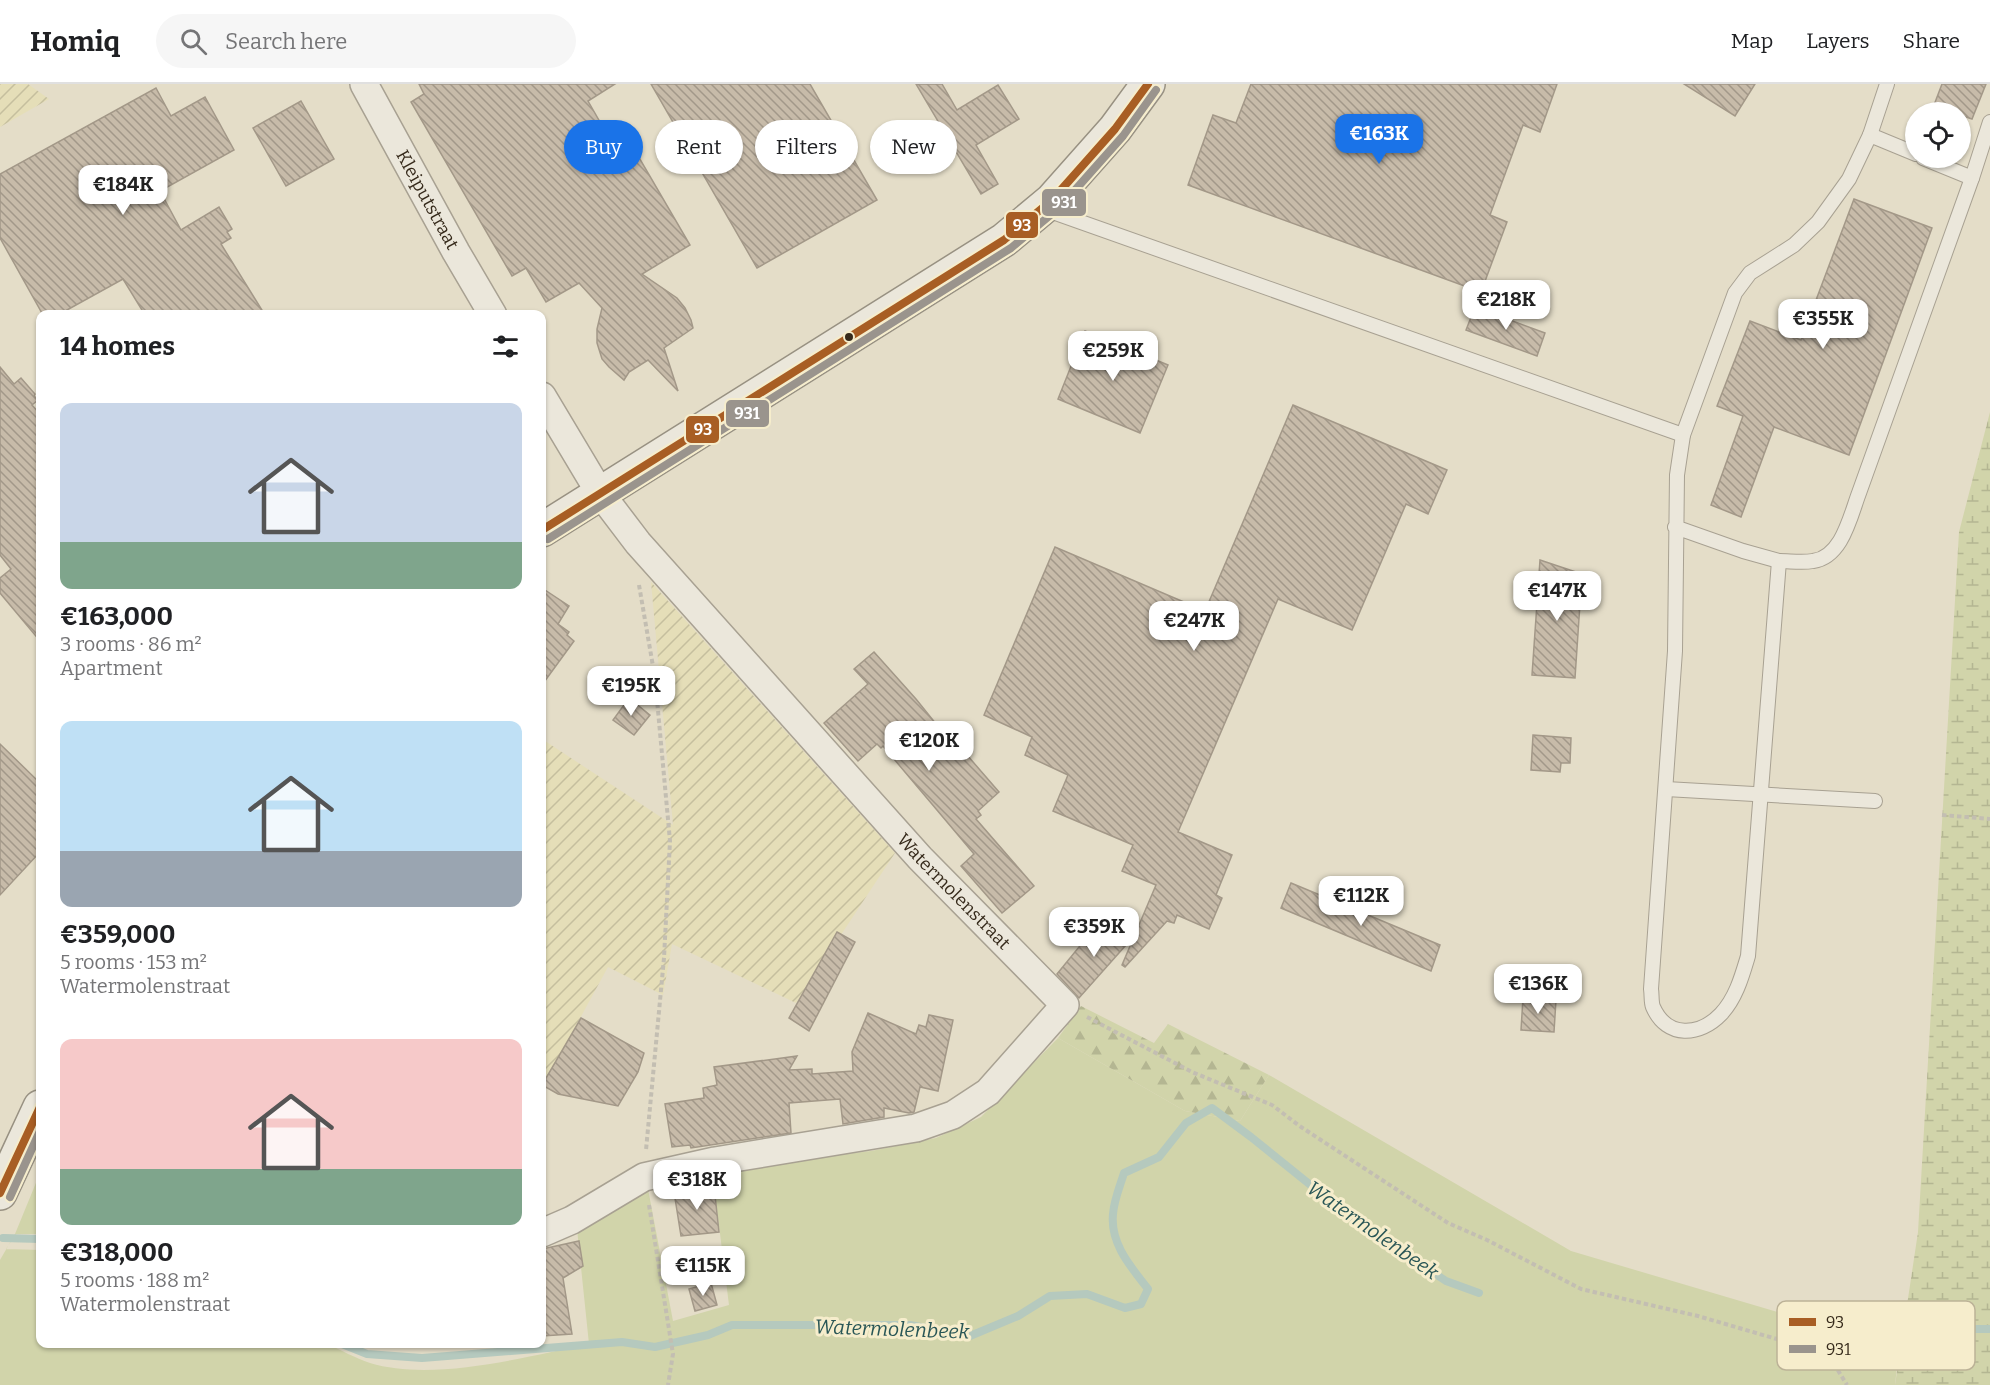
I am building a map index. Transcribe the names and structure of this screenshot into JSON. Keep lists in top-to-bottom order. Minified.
{"streets":{"street":["Kleiputstraat","Watermolenstraat"]},"water":["Watermolenbeek"],"lines":["transit line 93","transit line 931"],"legend":["93","931"],"page":{"header":"Homiq","search":"Search here","nav":["Map","Layers","Share"],"price":["€163K","€184K","€218K","€355K","€259K","€147K","€247K","€195K","€120K","€112K","€359K","€136K","€318K","€115K"],"chip":["Buy","Rent","Filters","New"],"heading":"14 homes","list":[{"name":"€163,000","note":"3 rooms · 86 m² · Apartment"},{"name":"€359,000","note":"5 rooms · 153 m² · Watermolenstraat"},{"name":"€318,000","note":"5 rooms · 188 m² · Watermolenstraat"}]}}
